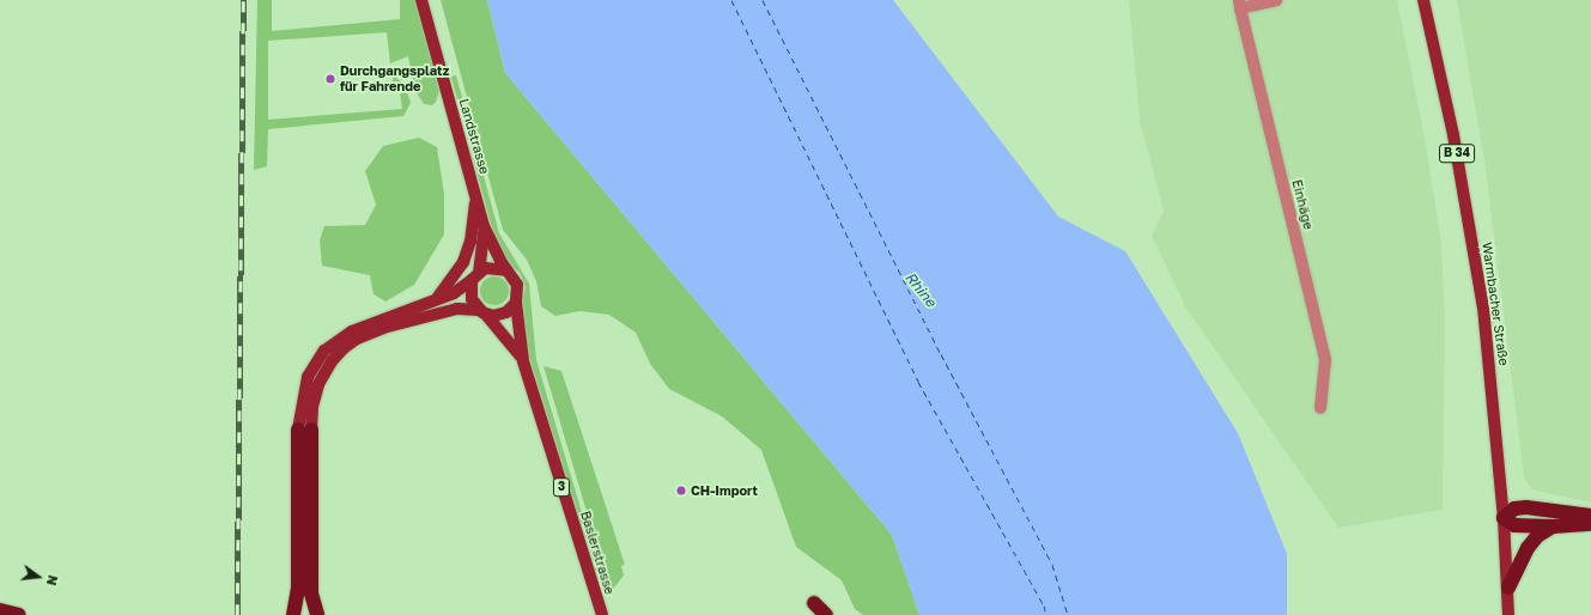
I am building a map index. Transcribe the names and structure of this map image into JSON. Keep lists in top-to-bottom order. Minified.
{"streets":{"main road":["Landstrasse","B 34","Warmbacher Straße","3","Baslerstrasse"],"street":["Einhäge"]},"crossings":[["Landstrasse","Baslerstrasse"]],"water":["Rhine"],"places":["Durchgangsplatz für Fahrende","CH-Import"],"north":"right"}
